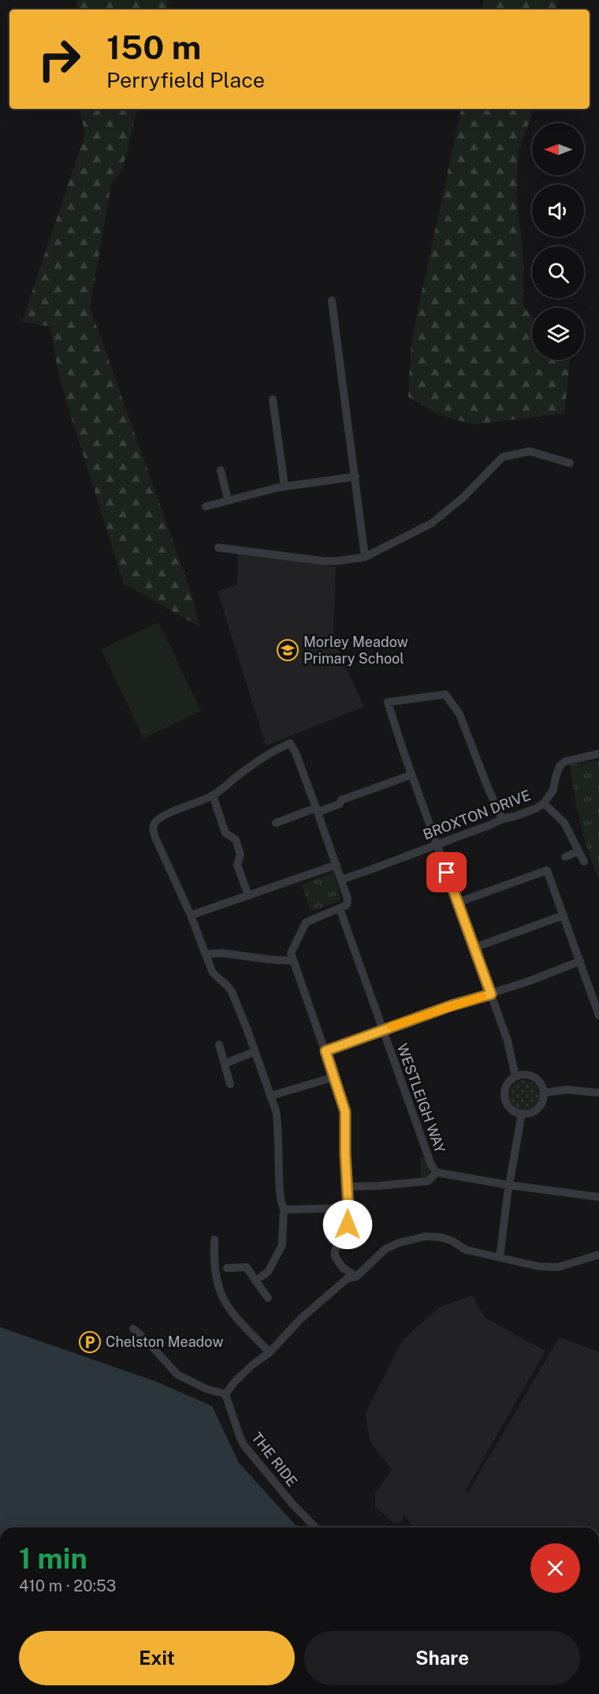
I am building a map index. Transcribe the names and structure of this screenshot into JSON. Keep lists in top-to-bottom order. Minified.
{"streets":{"street":["BROXTON DRIVE","WESTLEIGH WAY","THE RIDE"]},"places":{"school or university":["Morley Meadow Primary School"],"parking":["Chelston Meadow"]},"north":"left","page":{"turn":["150 m","Perryfield Place"],"heading":["1 min","410 m · 20:53"],"buttons":["Exit","Share"]}}
